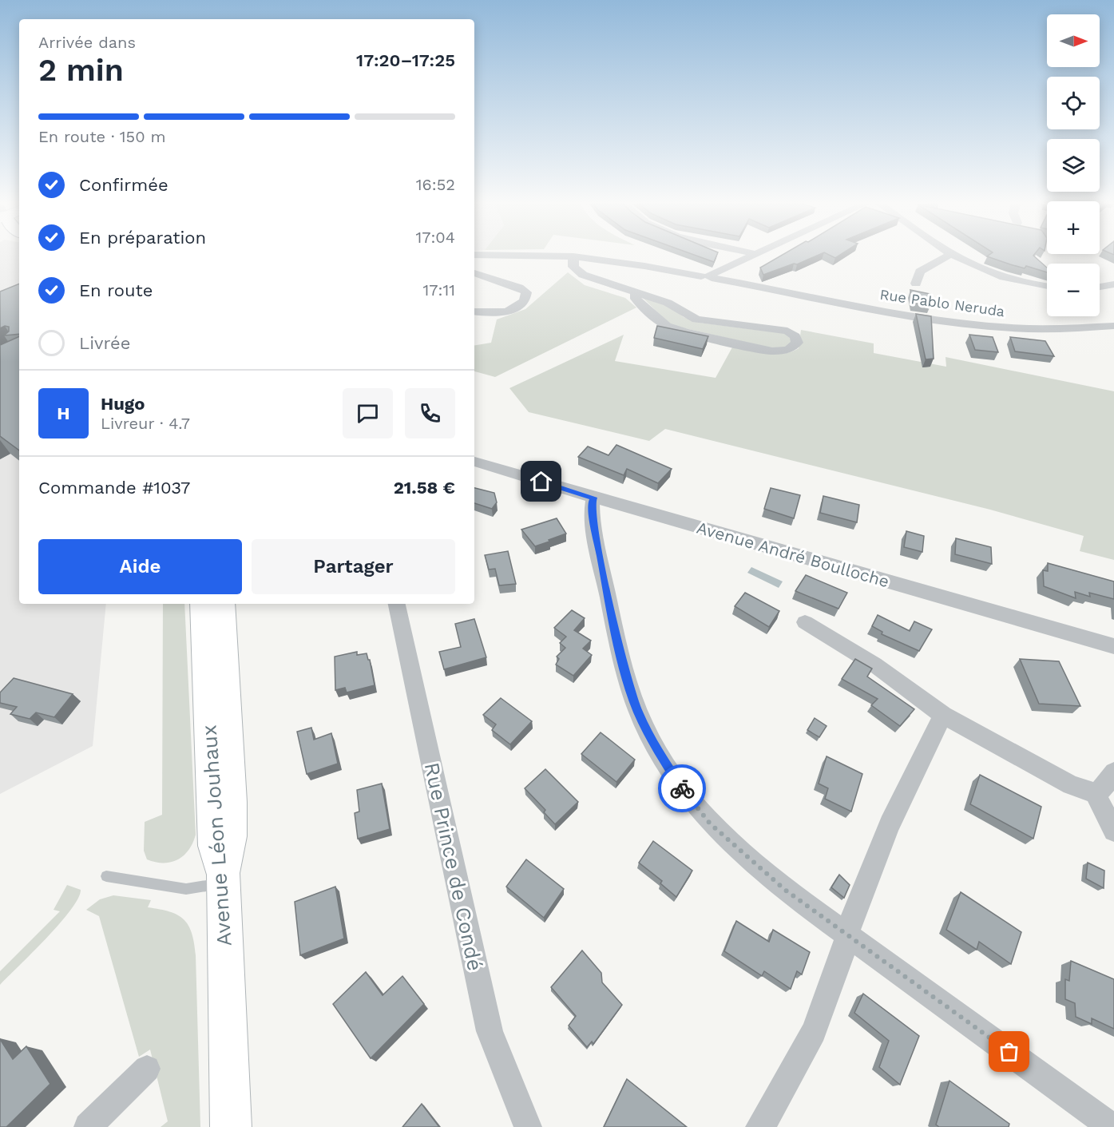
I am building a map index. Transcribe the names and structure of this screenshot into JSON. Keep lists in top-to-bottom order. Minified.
{"streets":{"main road":["Avenue Léon Jouhaux"],"street":["Rue Pablo Neruda","Avenue André Boulloche","Rue Prince de Condé"]},"north":"right","page":{"map_buttons":["+","−"],"heading":["2 min","Arrivée dans","17:20–17:25"],"panel":["Hugo","Livreur · 4.7","Commande #1037","21.58 €"],"bar":"En route · 150 m","list":[["Confirmée","16:52"],["En préparation","17:04"],["En route","17:11"],"Livrée"],"round":"H","buttons":["Aide","Partager"]}}
